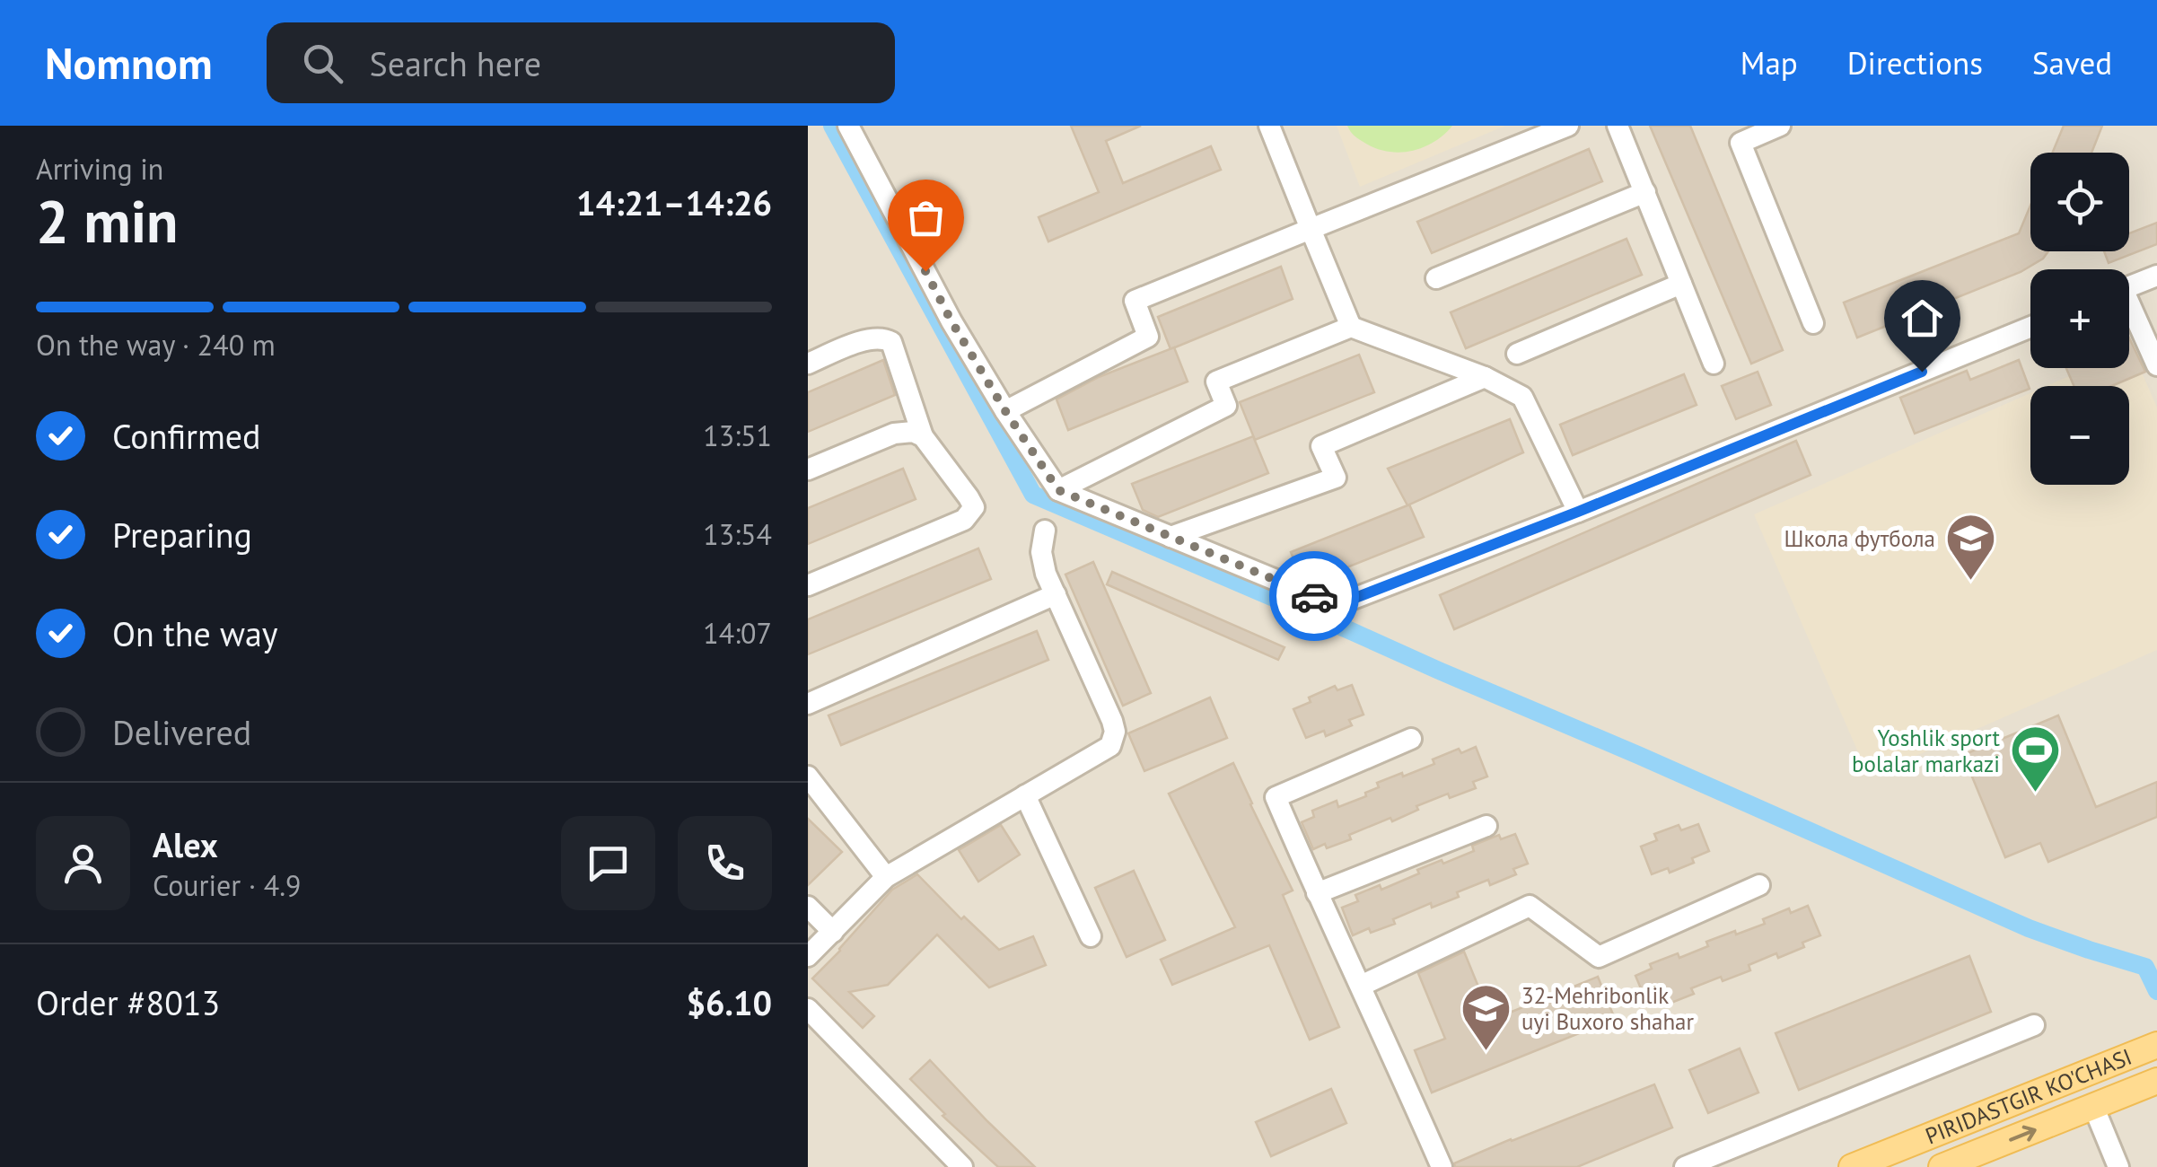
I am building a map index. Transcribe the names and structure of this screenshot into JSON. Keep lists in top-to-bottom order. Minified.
{"streets":{"main road":["PIRIDASTGIR KO'CHASI"]},"places":{"school or university":["Школа футбола","32-Mehribonlik uyi Buxoro shahar"],"sports":["Yoshlik sport bolalar markazi"]},"page":{"header":"Nomnom","search":"Search here","nav":["Map","Directions","Saved"],"heading":["2 min","Arriving in","14:21–14:26"],"panel":["Alex","Courier · 4.9","Order #8013","$6.10"],"map_buttons":["+","−"],"bar":"On the way · 240 m","list":[["Confirmed","13:51"],["Preparing","13:54"],["On the way","14:07"],"Delivered"]}}
